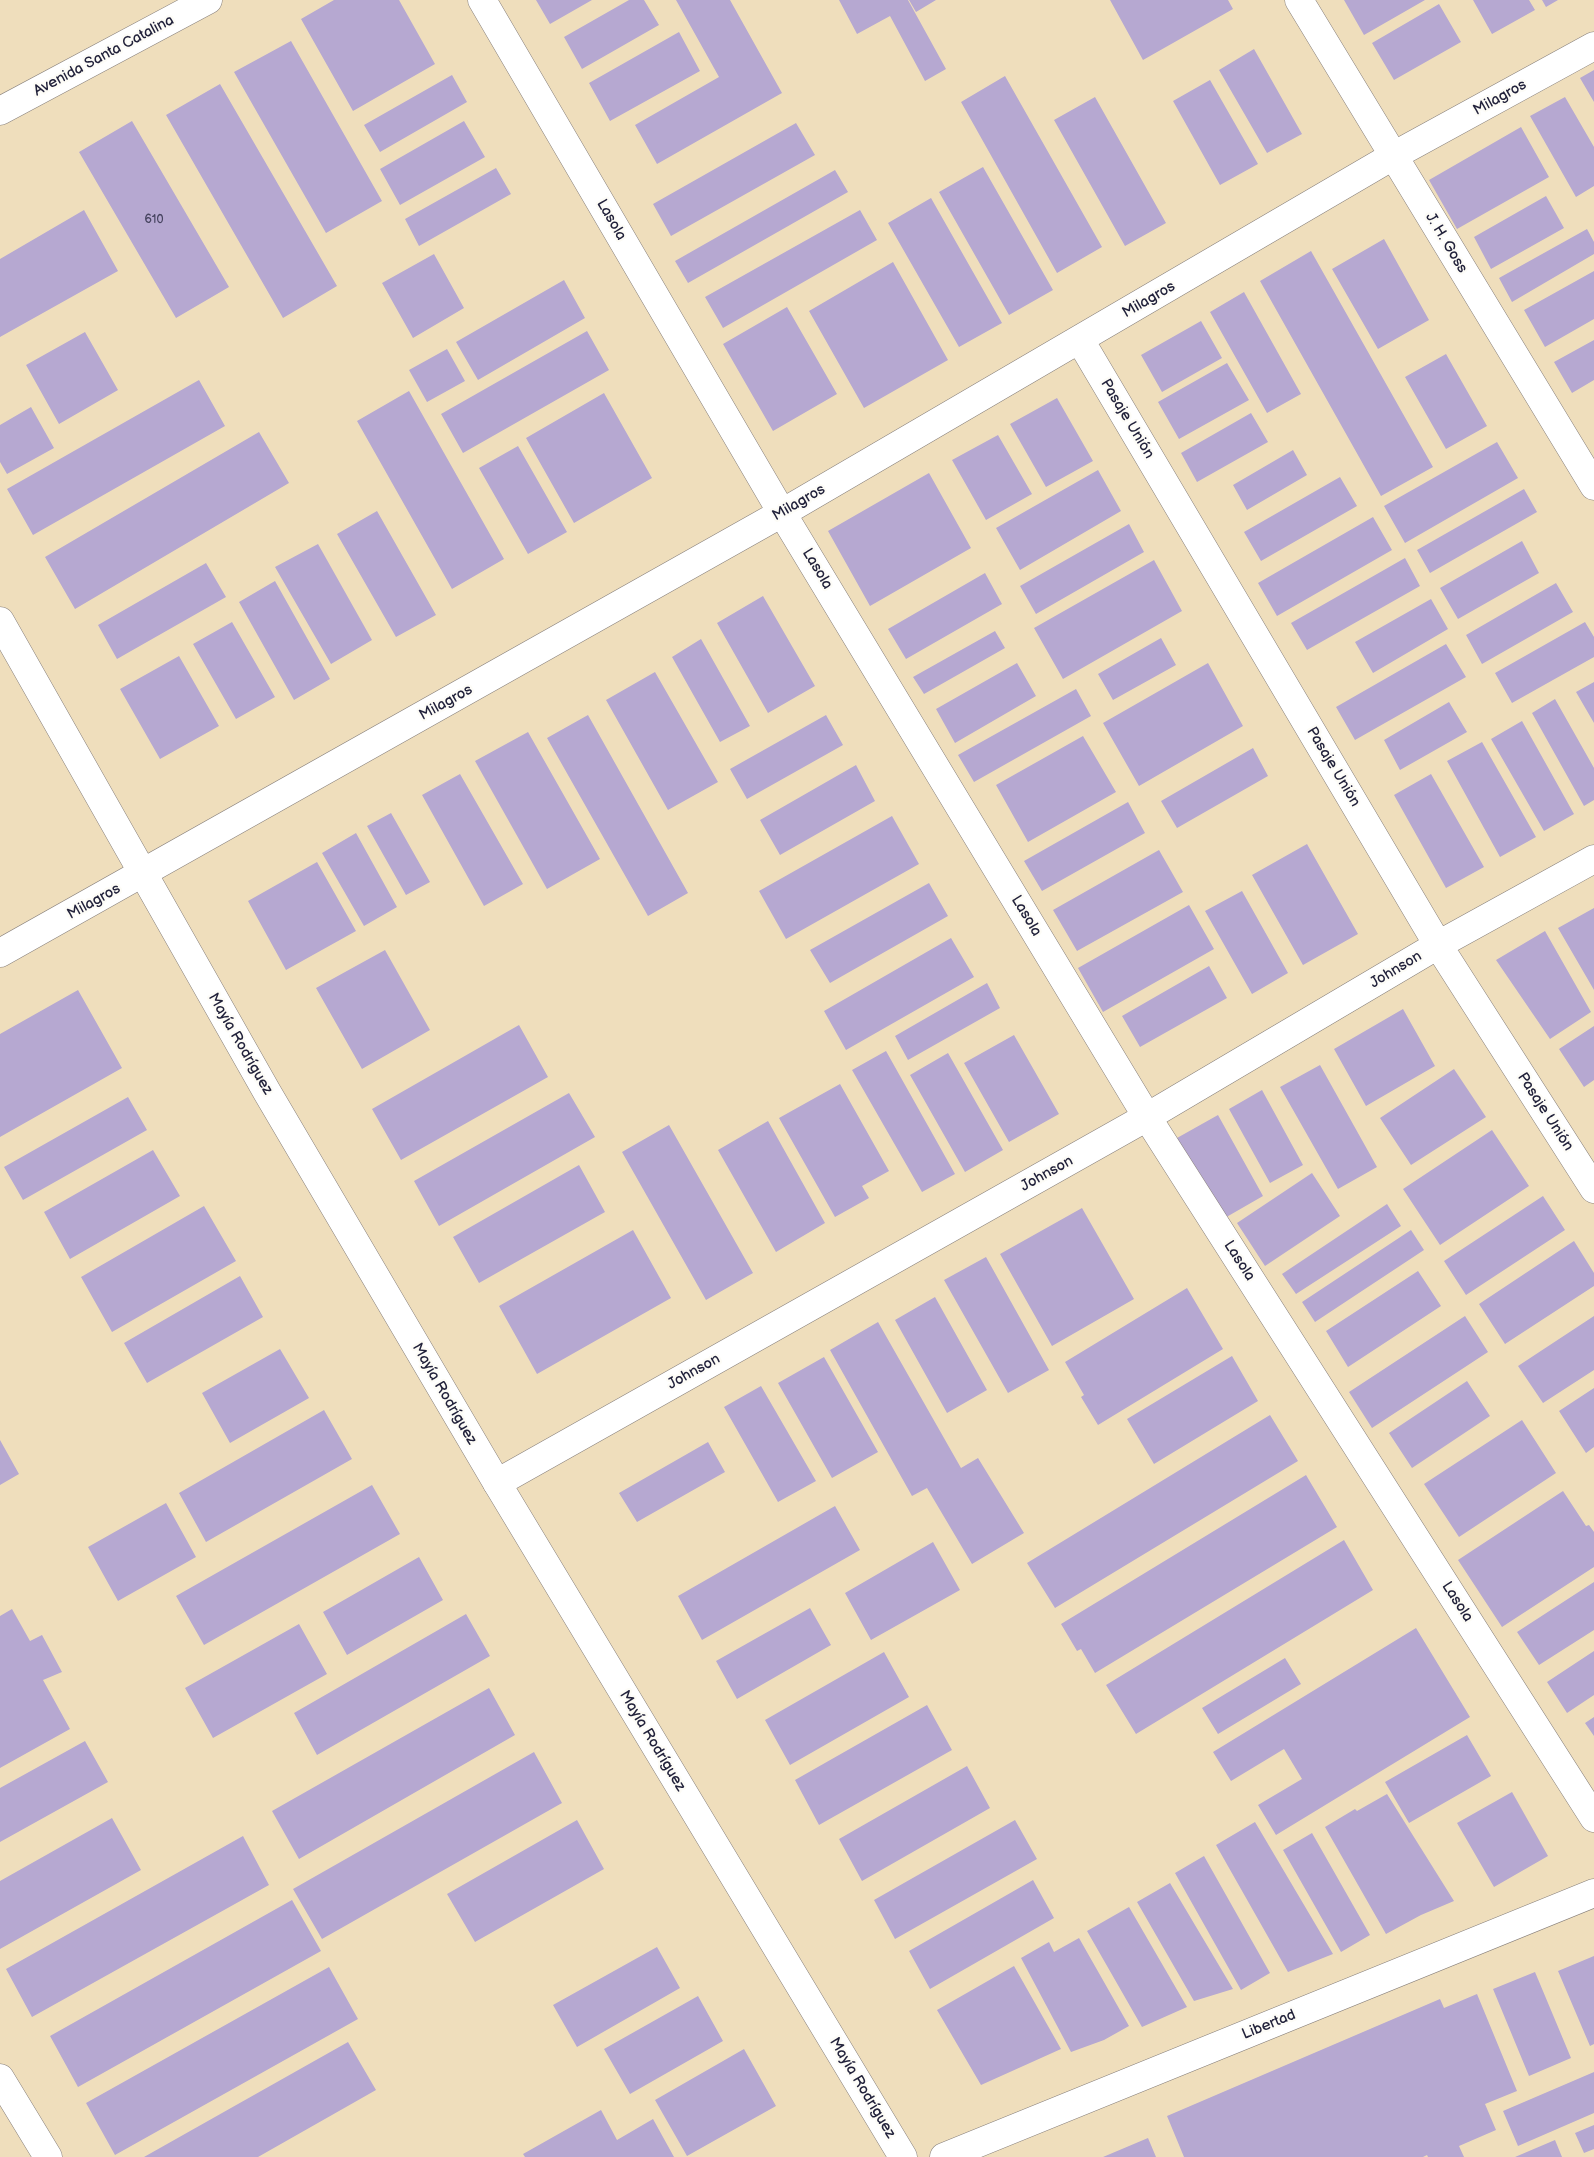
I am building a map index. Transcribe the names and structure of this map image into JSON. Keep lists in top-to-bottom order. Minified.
{"streets":{"street":["Avenida Santa Catalina","Milagros","Lasola","J. H. Goss","Pasaje Unión","Johnson","Mayía Rodríguez","Libertad"]},"crossings":[["Milagros","Lasola"],["Milagros","J. H. Goss"],["Milagros","Pasaje Unión"],["Milagros","Mayía Rodríguez"],["Lasola","Johnson"],["Pasaje Unión","Johnson"],["Johnson","Mayía Rodríguez"]],"house_numbers":["610"]}
